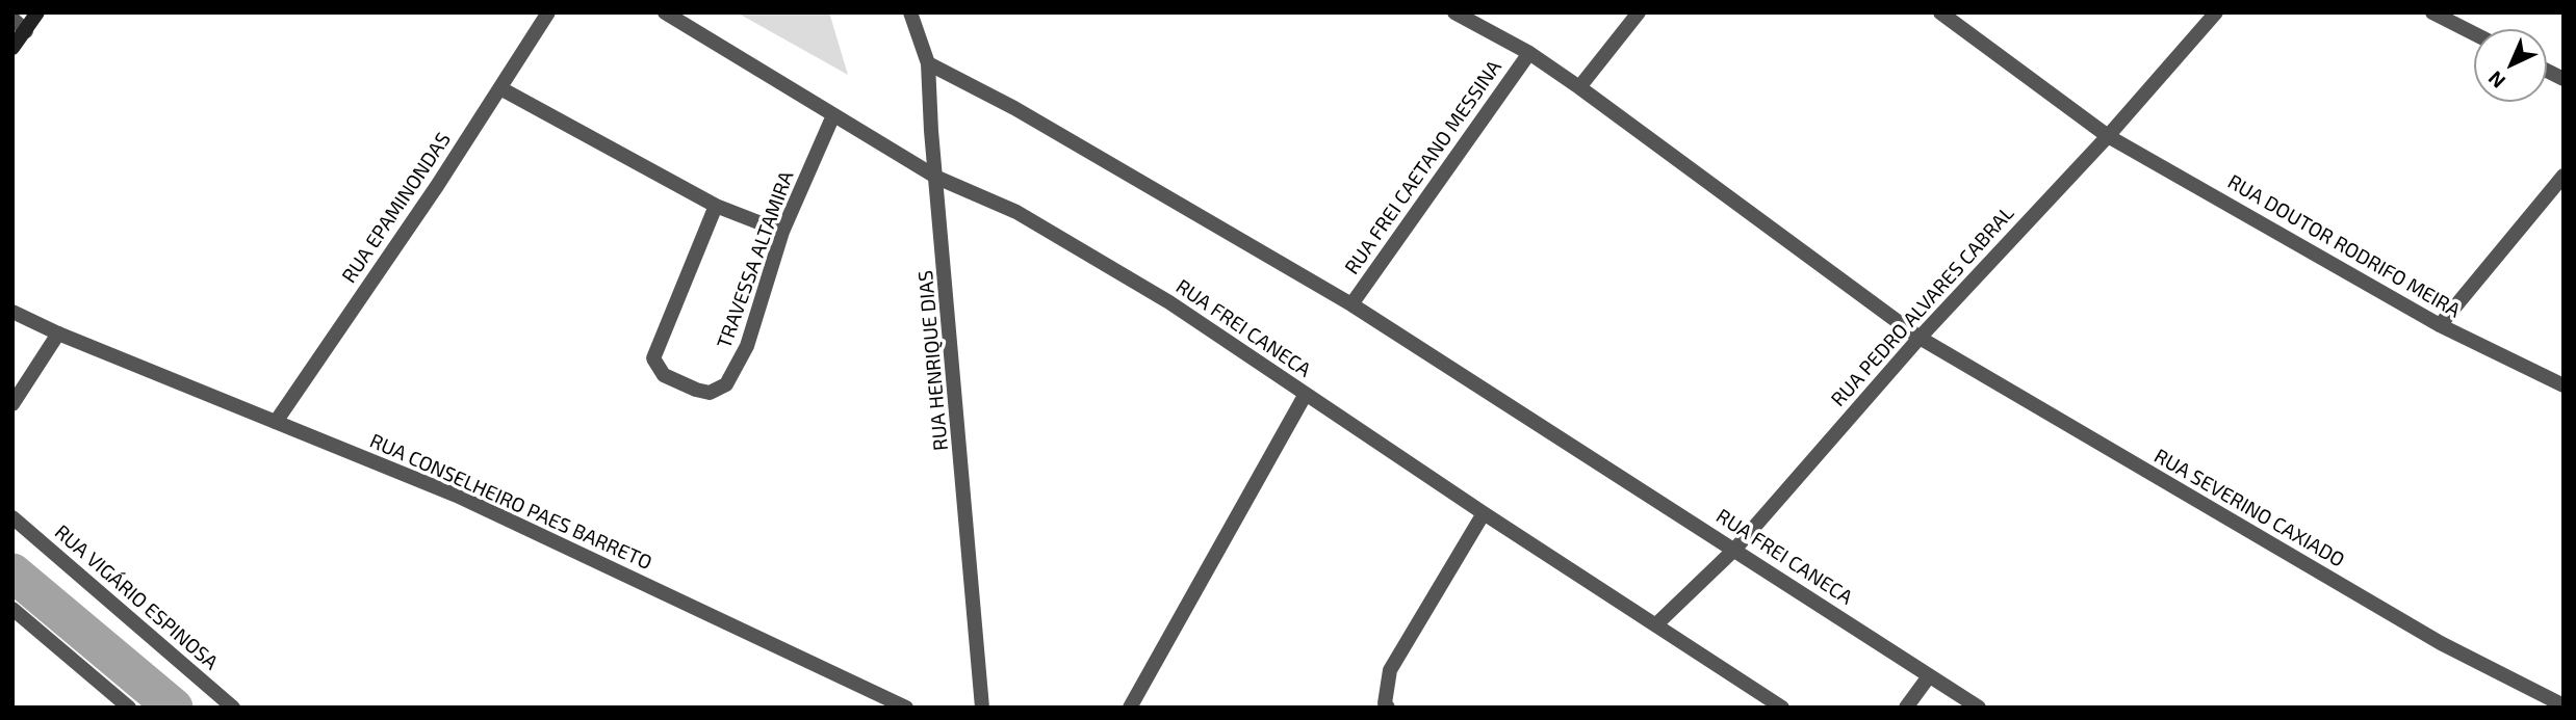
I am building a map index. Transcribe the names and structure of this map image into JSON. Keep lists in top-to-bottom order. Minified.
{"streets":{"street":["RUA FREI CAETANO MESSINA","RUA EPAMINONDAS","RUA DOUTOR RODRIFO MEIRA","TRAVESSA ALTAMIRA","RUA PEDRO ALVARES CABRAL","RUA FREI CANECA","RUA HENRIQUE DIAS","RUA CONSELHEIRO PAES BARRETO","RUA SEVERINO CAXIADO","RUA VIGÁRIO ESPINOSA"]},"crossings":[["RUA FREI CAETANO MESSINA","RUA FREI CANECA"],["RUA FREI CAETANO MESSINA","RUA SEVERINO CAXIADO"],["RUA EPAMINONDAS","RUA CONSELHEIRO PAES BARRETO"],["RUA DOUTOR RODRIFO MEIRA","RUA PEDRO ALVARES CABRAL"],["TRAVESSA ALTAMIRA","RUA FREI CANECA"],["RUA PEDRO ALVARES CABRAL","RUA FREI CANECA"],["RUA PEDRO ALVARES CABRAL","RUA SEVERINO CAXIADO"],["RUA FREI CANECA","RUA HENRIQUE DIAS"]],"north":"bottom left"}
